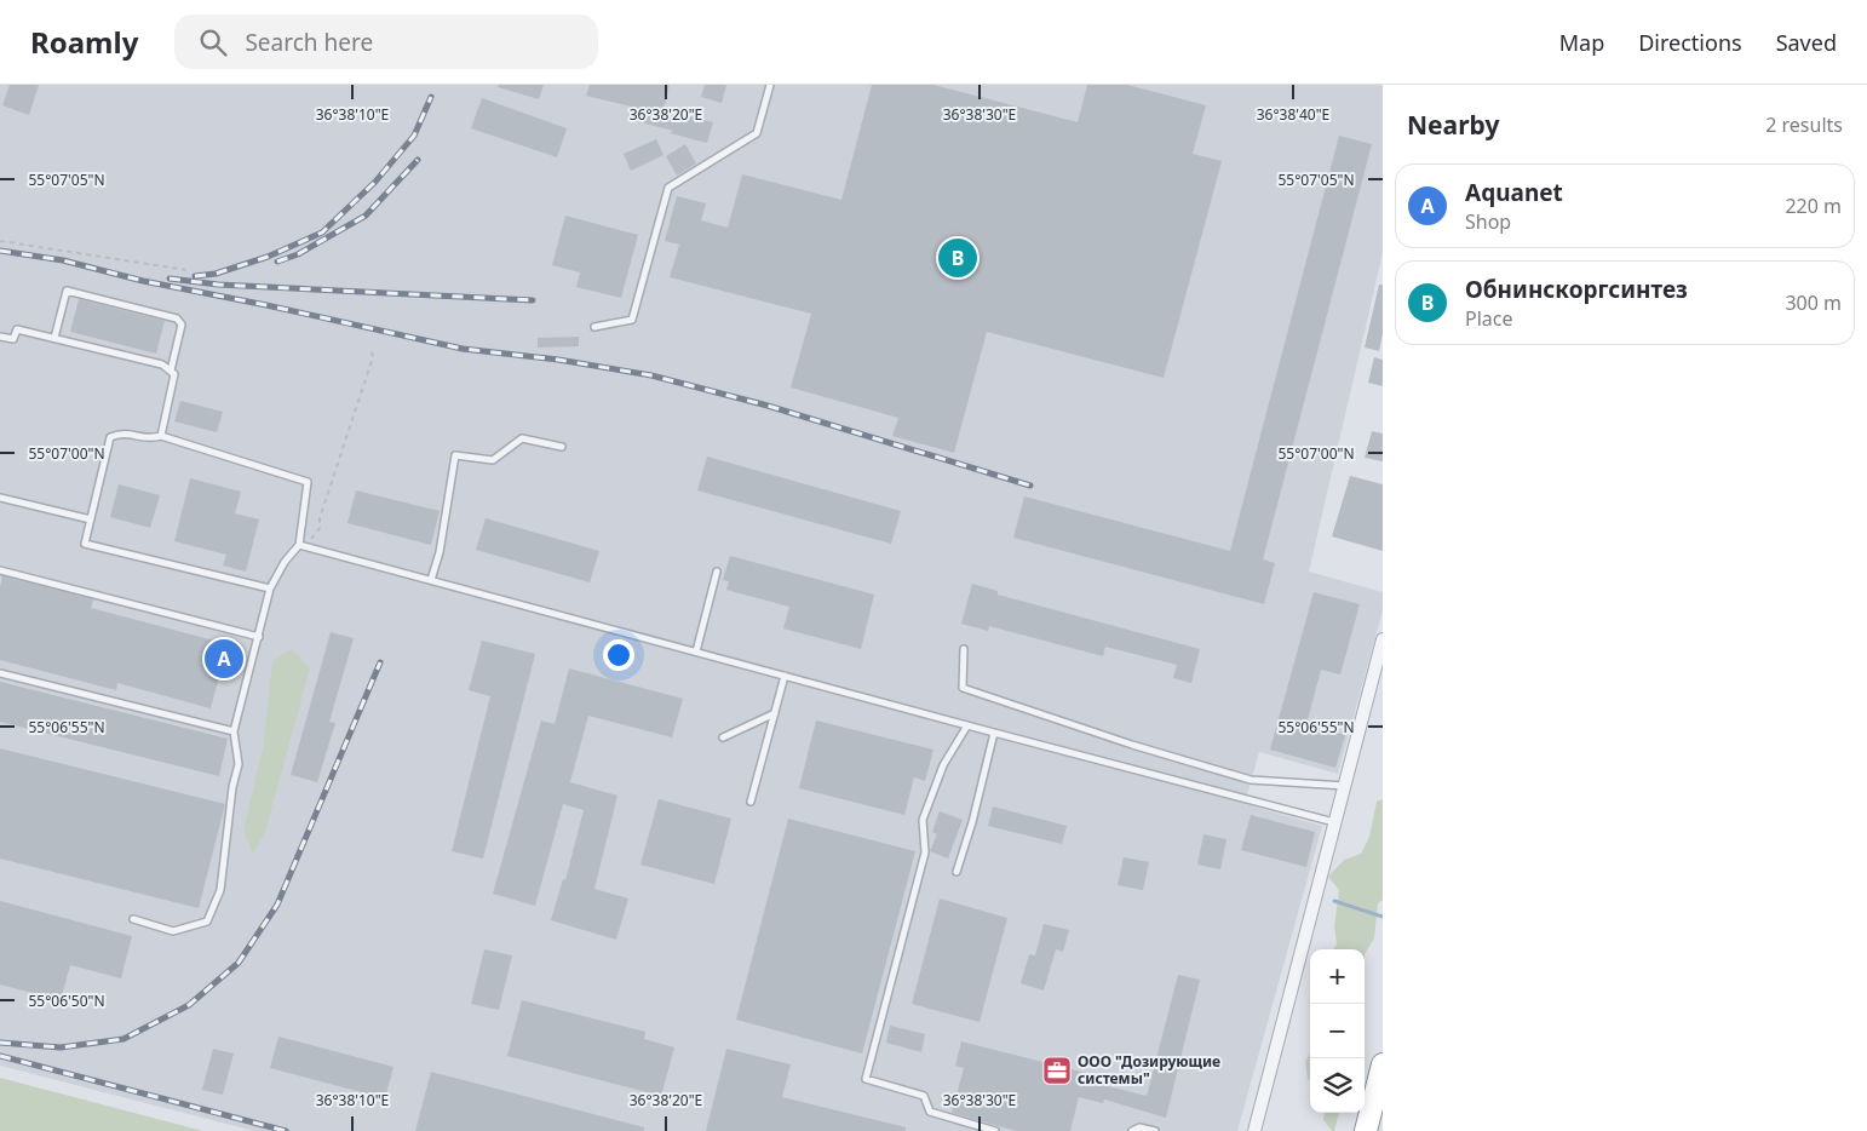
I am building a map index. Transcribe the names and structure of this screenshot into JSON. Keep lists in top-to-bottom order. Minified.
{"places":{"office":["ООО \"Дозирующие системы\""]},"page":{"header":"Roamly","search":"Search here","nav":["Map","Directions","Saved"],"heading":["Nearby","2 results"],"list":[{"mark":"A","name":"Aquanet","note":"Shop","value":"220 m"},{"mark":"B","name":"Обнинскоргсинтез","note":"Place","value":"300 m"}],"pins":["B","A"],"map_buttons":["+","−"]},"coordinates":["36°38'10\"E","36°38'20\"E","36°38'30\"E","36°38'40\"E","55°07'05\"N","55°07'00\"N","55°06'55\"N","55°06'50\"N"]}
